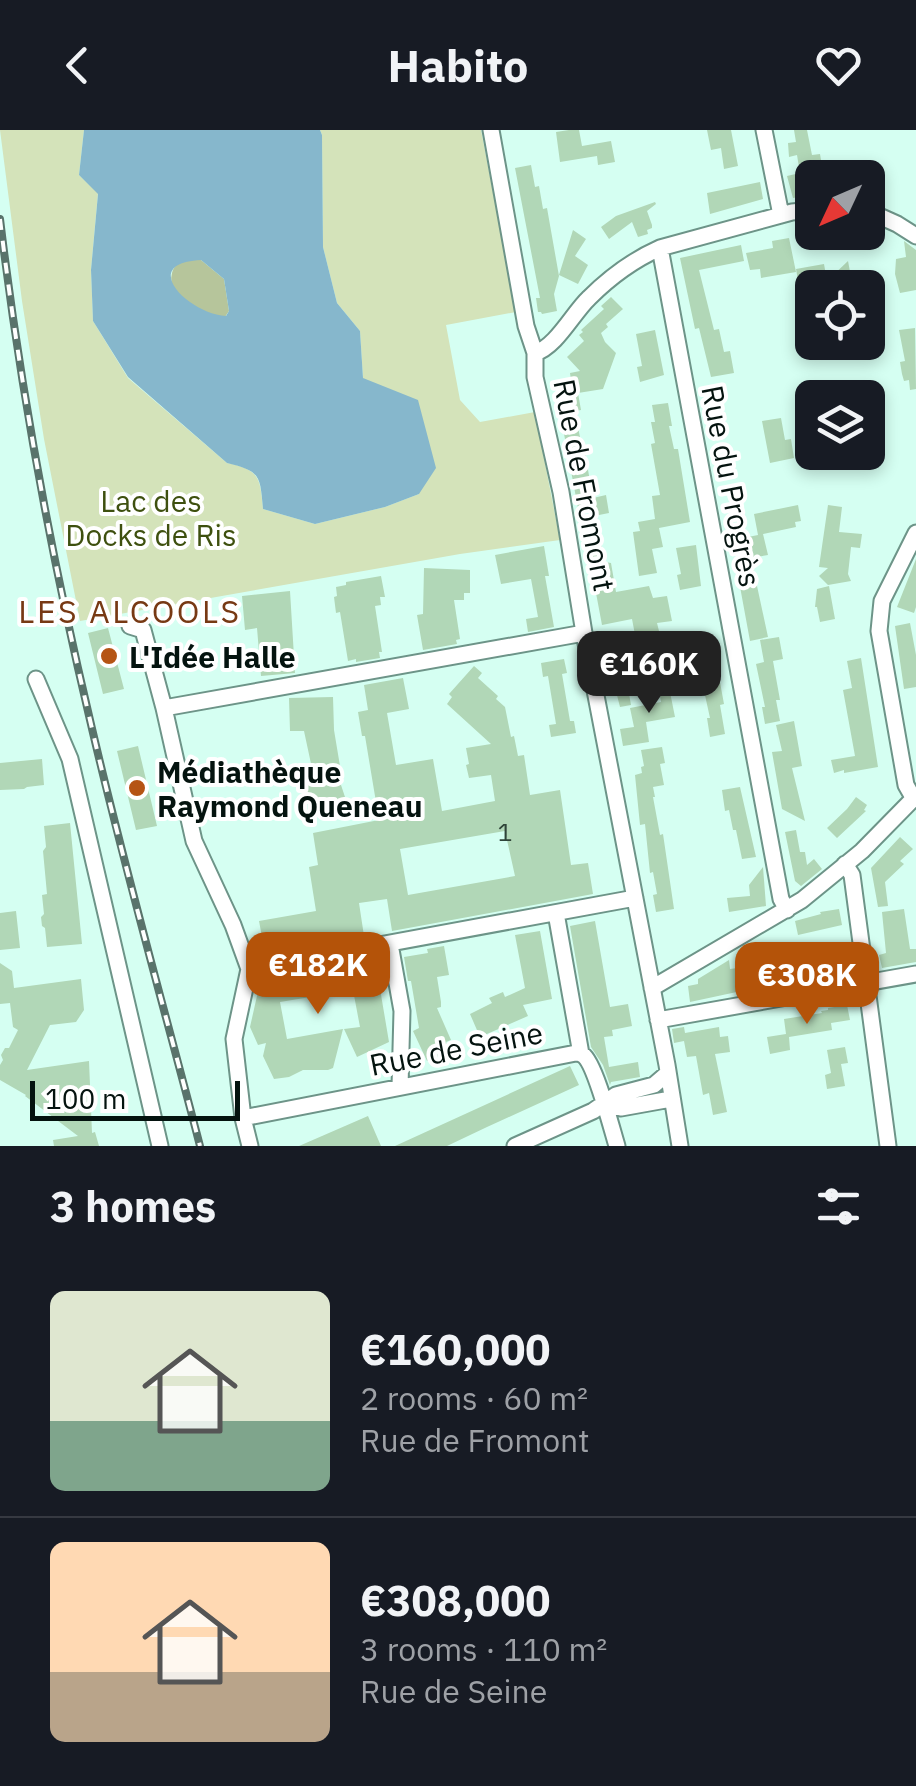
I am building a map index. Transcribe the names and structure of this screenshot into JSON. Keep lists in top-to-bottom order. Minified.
{"streets":{"street":["Rue de Fromont","Rue du Progrès","Rue de Seine"]},"districts":["LES ALCOOLS"],"parks":["Lac des Docks de Ris"],"places":["L'Idée Halle","Médiathèque Raymond Queneau"],"house_numbers":["1"],"scale_bar":"100 m","north":"bottom left","page":{"header":"Habito","price":["€160K","€182K","€308K"],"scale":"100 m","heading":"3 homes","list":[{"name":"€160,000","note":"2 rooms · 60 m² · Rue de Fromont"},{"name":"€308,000","note":"3 rooms · 110 m² · Rue de Seine"}]}}
